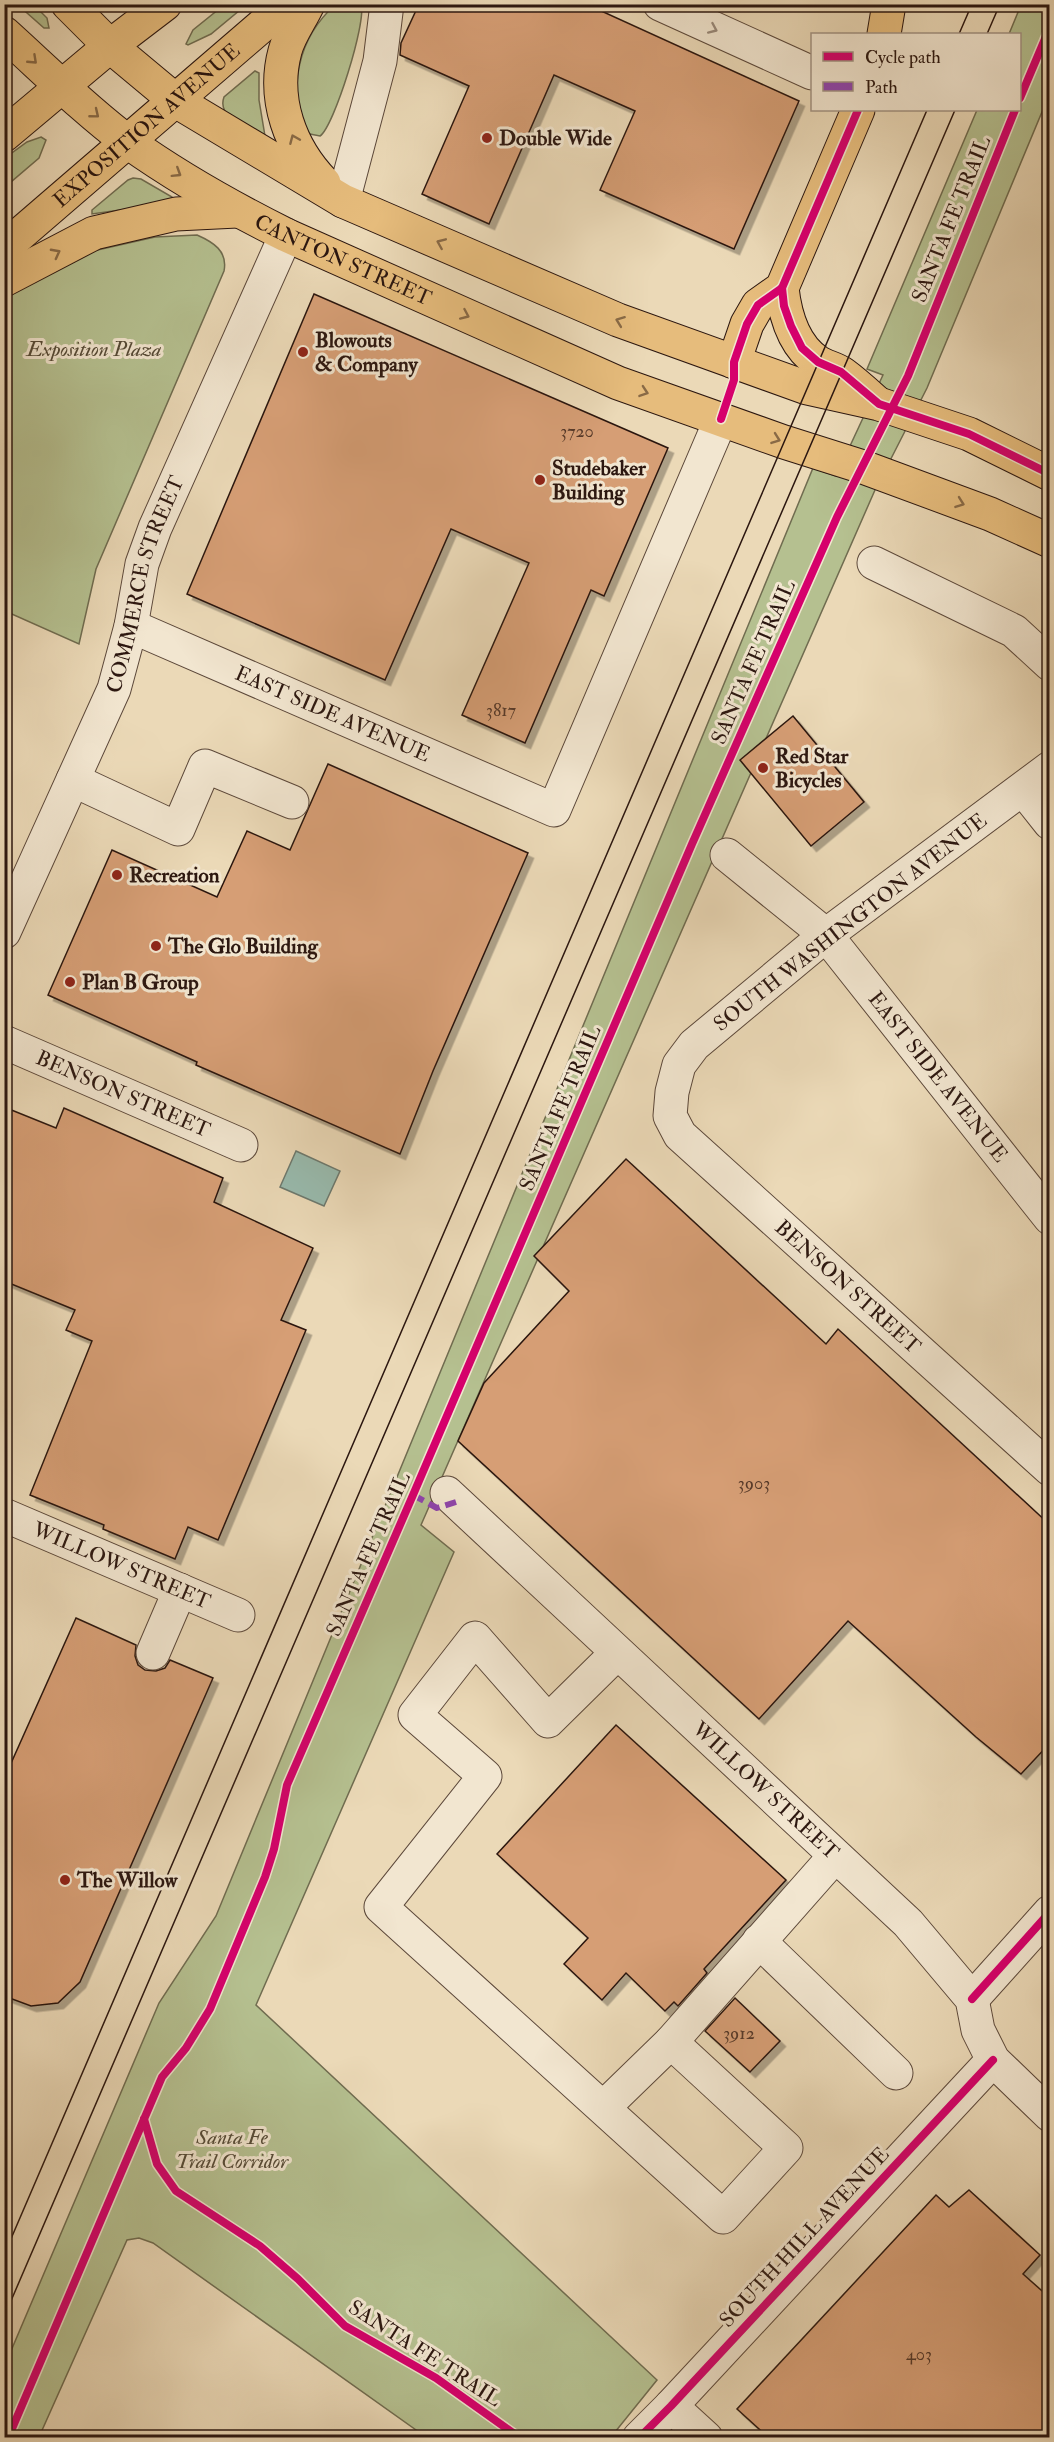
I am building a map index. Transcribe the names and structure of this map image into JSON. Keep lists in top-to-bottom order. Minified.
{"streets":{"main road":["EXPOSITION AVENUE","CANTON STREET"],"street":["COMMERCE STREET","EAST SIDE AVENUE","SOUTH WASHINGTON AVENUE","BENSON STREET","WILLOW STREET","SOUTH HILL AVENUE"],"cycle path":["SANTA FE TRAIL"]},"crossings":[["EXPOSITION AVENUE","CANTON STREET"],["CANTON STREET","COMMERCE STREET"],["CANTON STREET","EAST SIDE AVENUE"],["COMMERCE STREET","EAST SIDE AVENUE"],["EAST SIDE AVENUE","SOUTH WASHINGTON AVENUE"],["SOUTH WASHINGTON AVENUE","BENSON STREET"],["WILLOW STREET","SOUTH HILL AVENUE"]],"parks":["Exposition Plaza","Santa Fe Trail Corridor"],"places":["Double Wide","Blowouts & Company","Studebaker Building","Red Star Bicycles","Recreation","The Glo Building","Plan B Group","The Willow"],"house_numbers":["3720","3817","3903","3912","403"],"legend":["Cycle path","Path"]}
